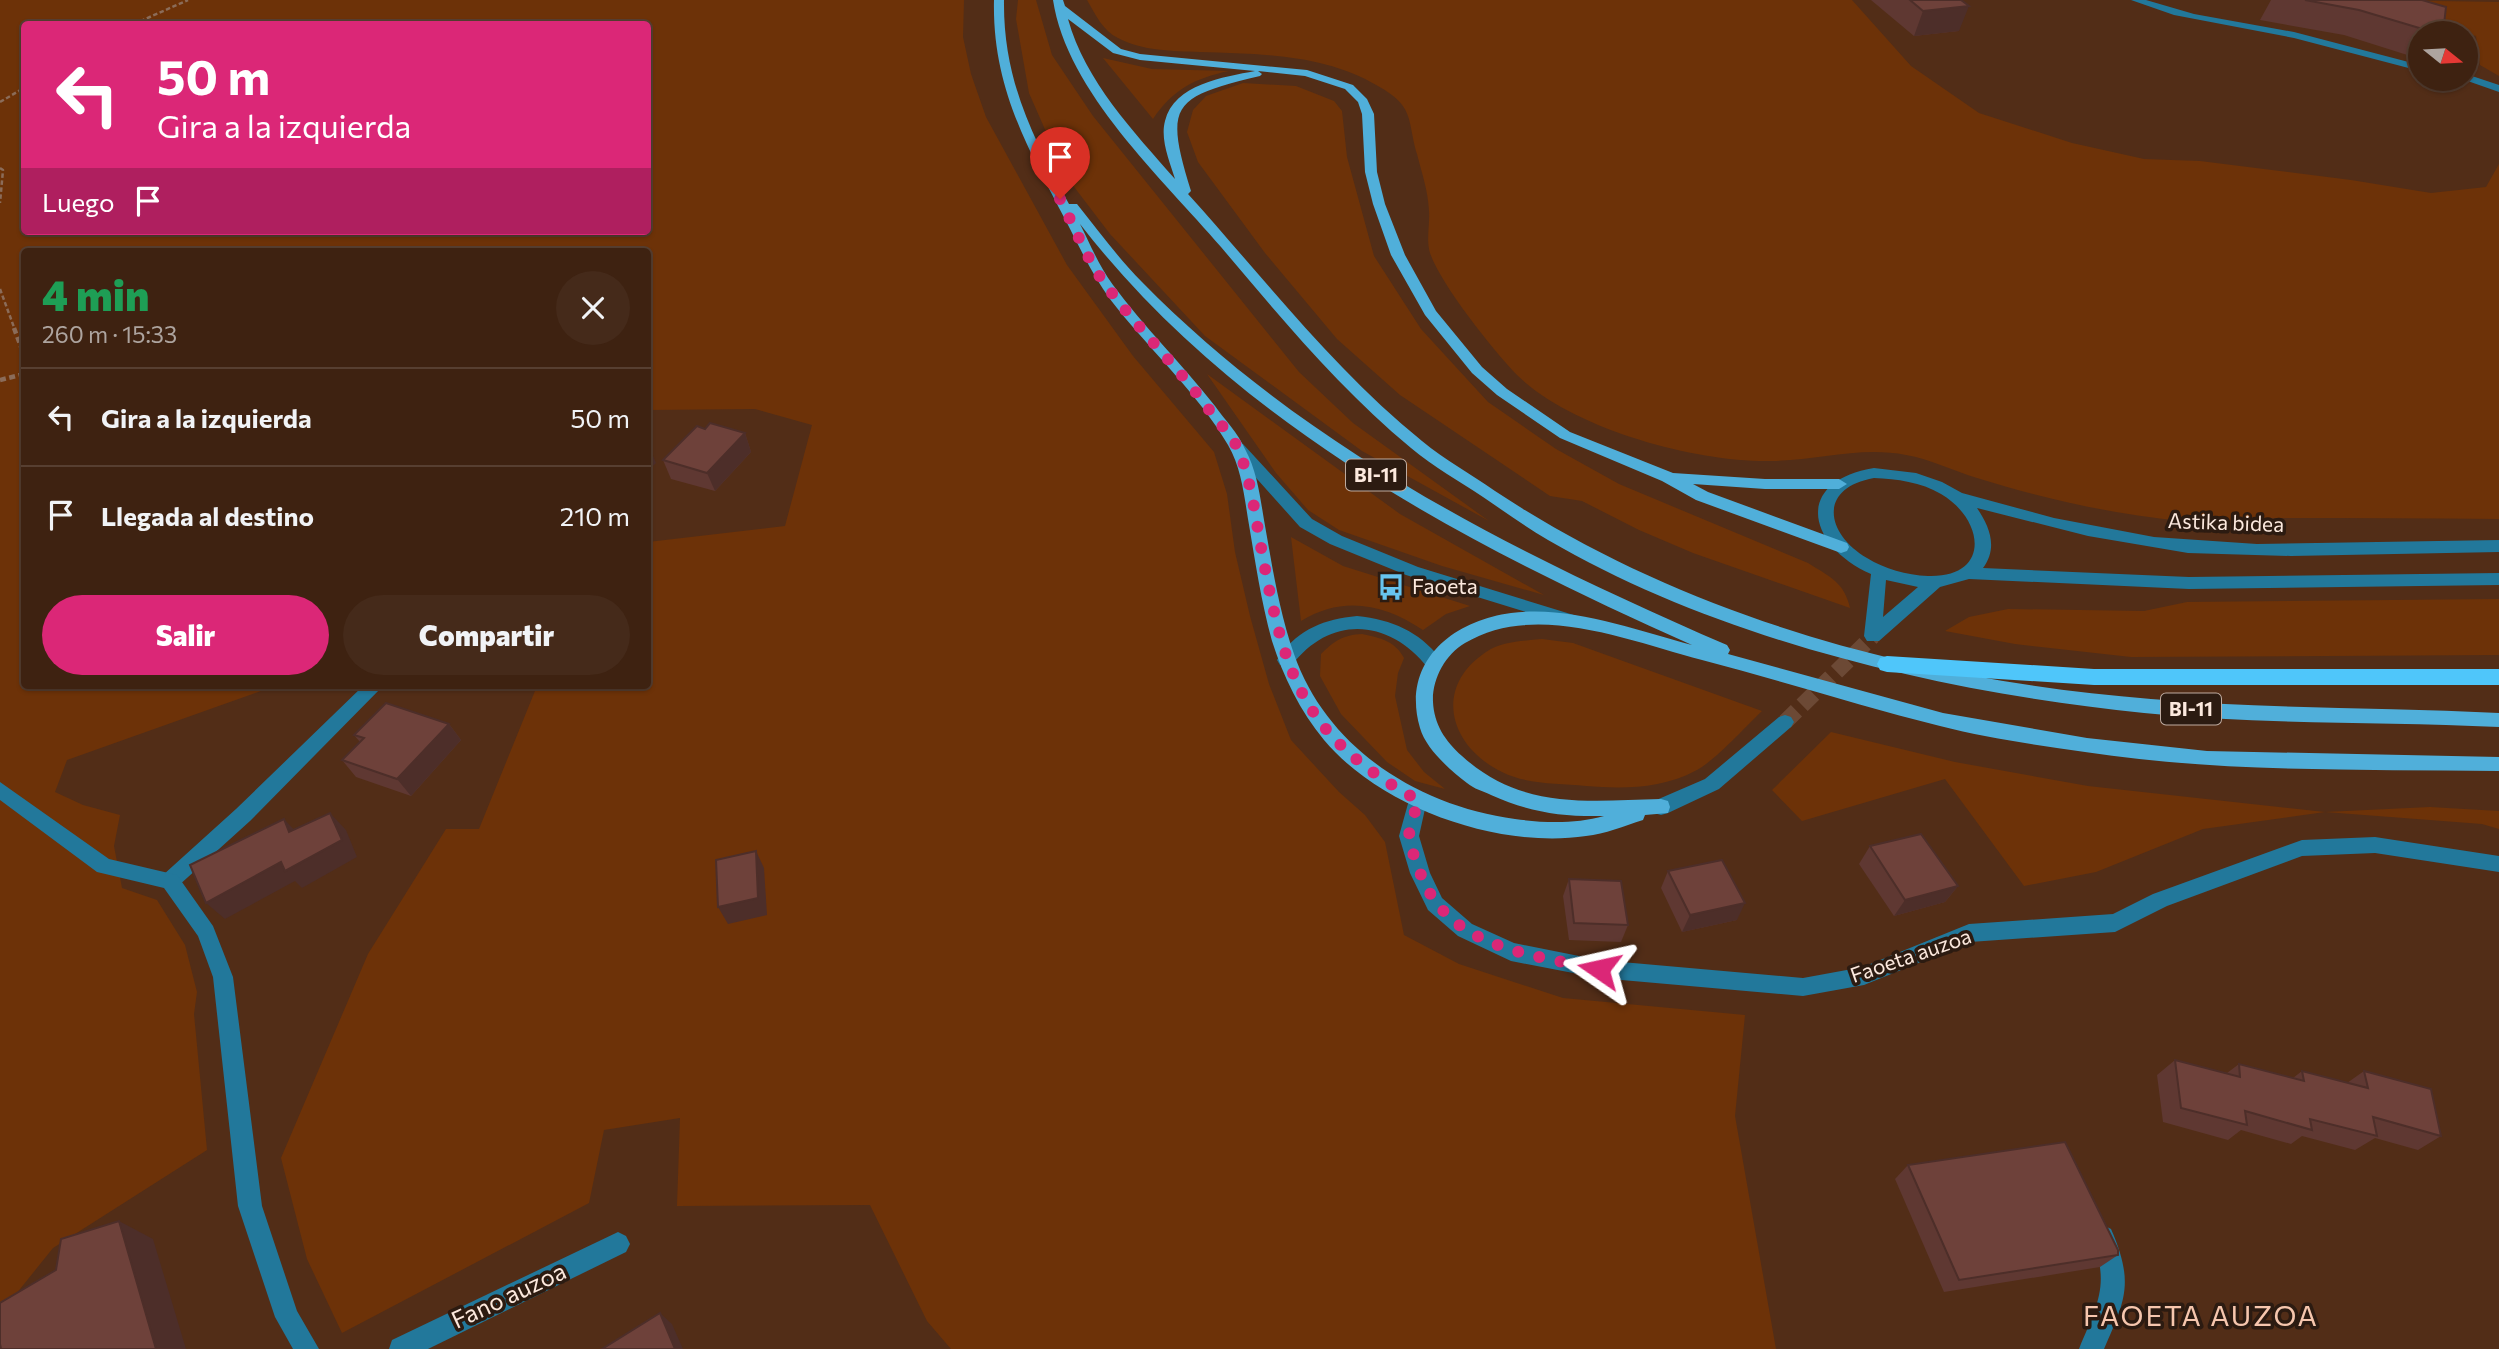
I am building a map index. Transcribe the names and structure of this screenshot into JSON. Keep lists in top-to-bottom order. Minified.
{"streets":{"main road":["BI-11"],"street":["Astika bidea","Faoeta auzoa","Fano auzoa"]},"districts":["FAOETA AUZOA"],"places":{"bus stop":["Faoeta"]},"north":"right","page":{"turn":["50 m","Gira a la izquierda"],"then":"Luego","heading":["4 min","260 m · 15:33"],"list":[{"name":"Gira a la izquierda","value":"50 m"},{"name":"Llegada al destino","value":"210 m"}],"buttons":["Salir","Compartir"]}}
